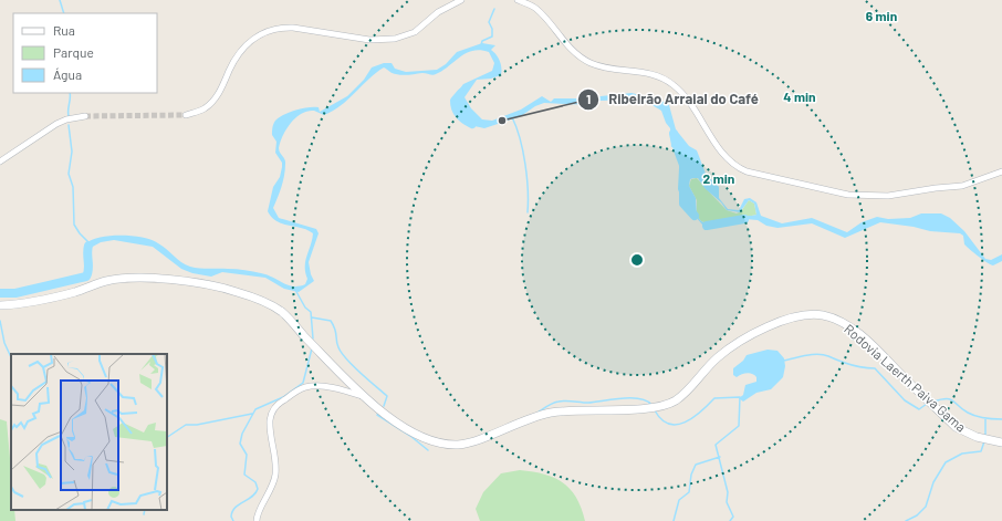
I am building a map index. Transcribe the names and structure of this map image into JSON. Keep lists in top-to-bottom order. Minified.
{"streets":{"main road":["Rodovia Laerth Paiva Gama"]},"places":["Ribeirão Arraial do Café"],"legend":["Rua","Parque","Água"],"rings":["6 min","4 min","2 min"]}
